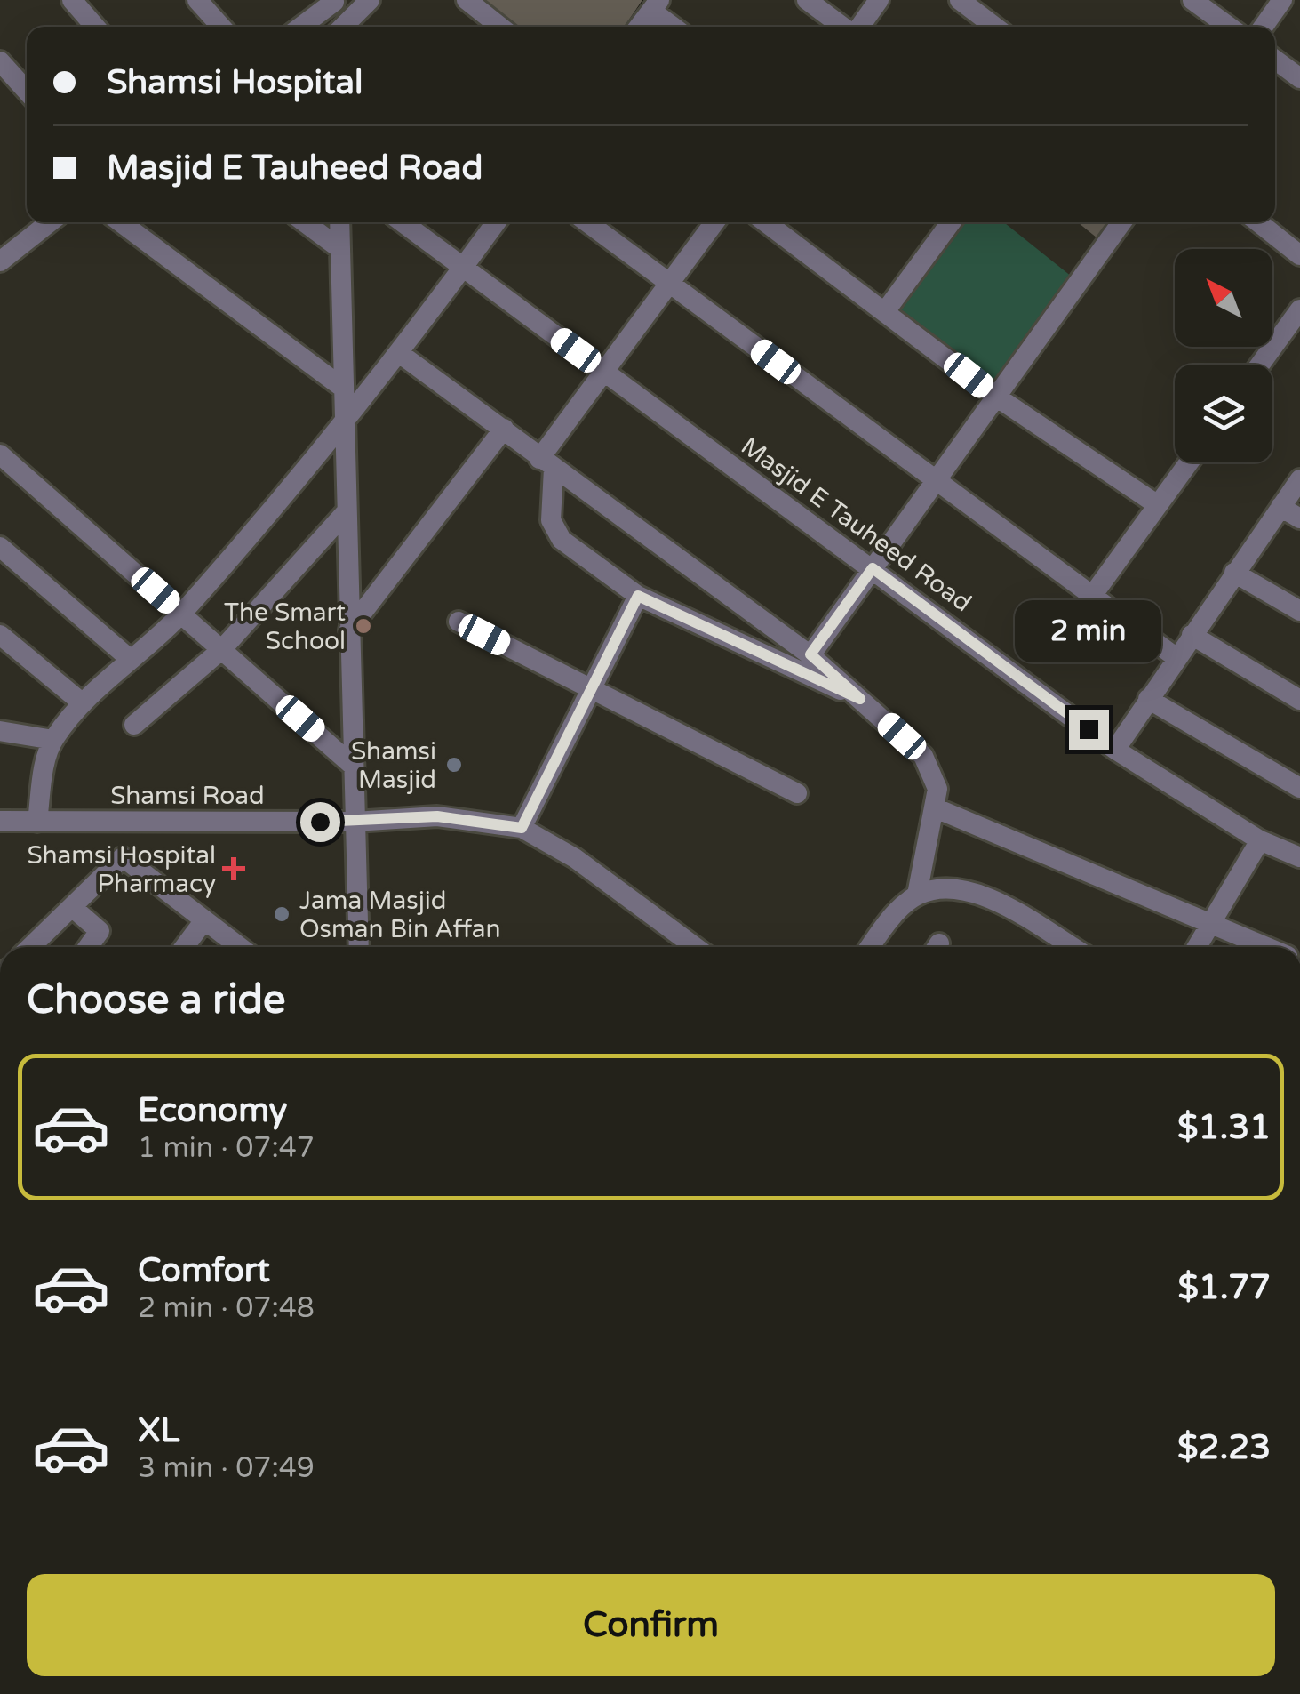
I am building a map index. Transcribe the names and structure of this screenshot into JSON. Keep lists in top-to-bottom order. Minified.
{"streets":{"street":["Masjid E Tauheed Road","Shamsi Road"]},"places":{"other":["The Smart School","Shamsi Masjid","Jama Masjid Osman Bin Affan"],"health":["Shamsi Hospital Pharmacy"]},"north":"top left","page":{"banner":["Shamsi Hospital","Masjid E Tauheed Road"],"bubble":"2 min","heading":"Choose a ride","list":[{"name":"Economy","note":"1 min · 07:47","value":"$1.31"},{"name":"Comfort","note":"2 min · 07:48","value":"$1.77"},{"name":"XL","note":"3 min · 07:49","value":"$2.23"}],"buttons":"Confirm"}}
